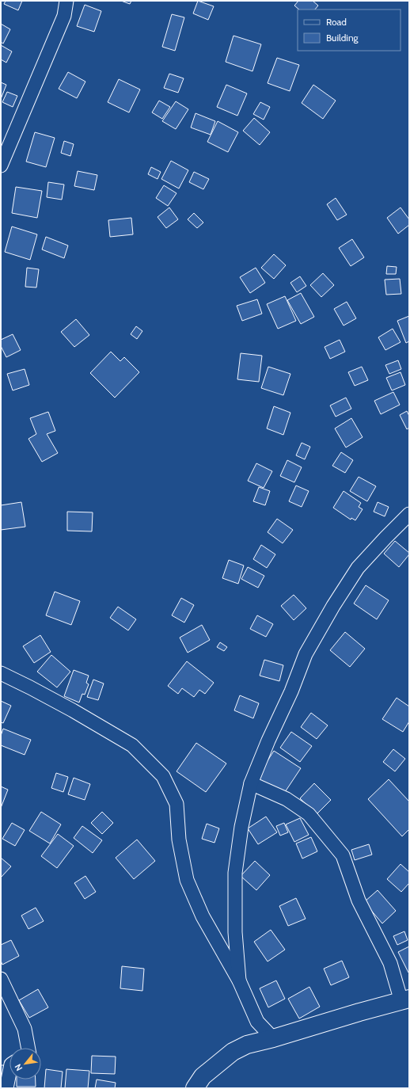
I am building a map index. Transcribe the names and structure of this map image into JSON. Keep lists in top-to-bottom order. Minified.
{"legend":["Road","Building"],"north":"bottom left"}
